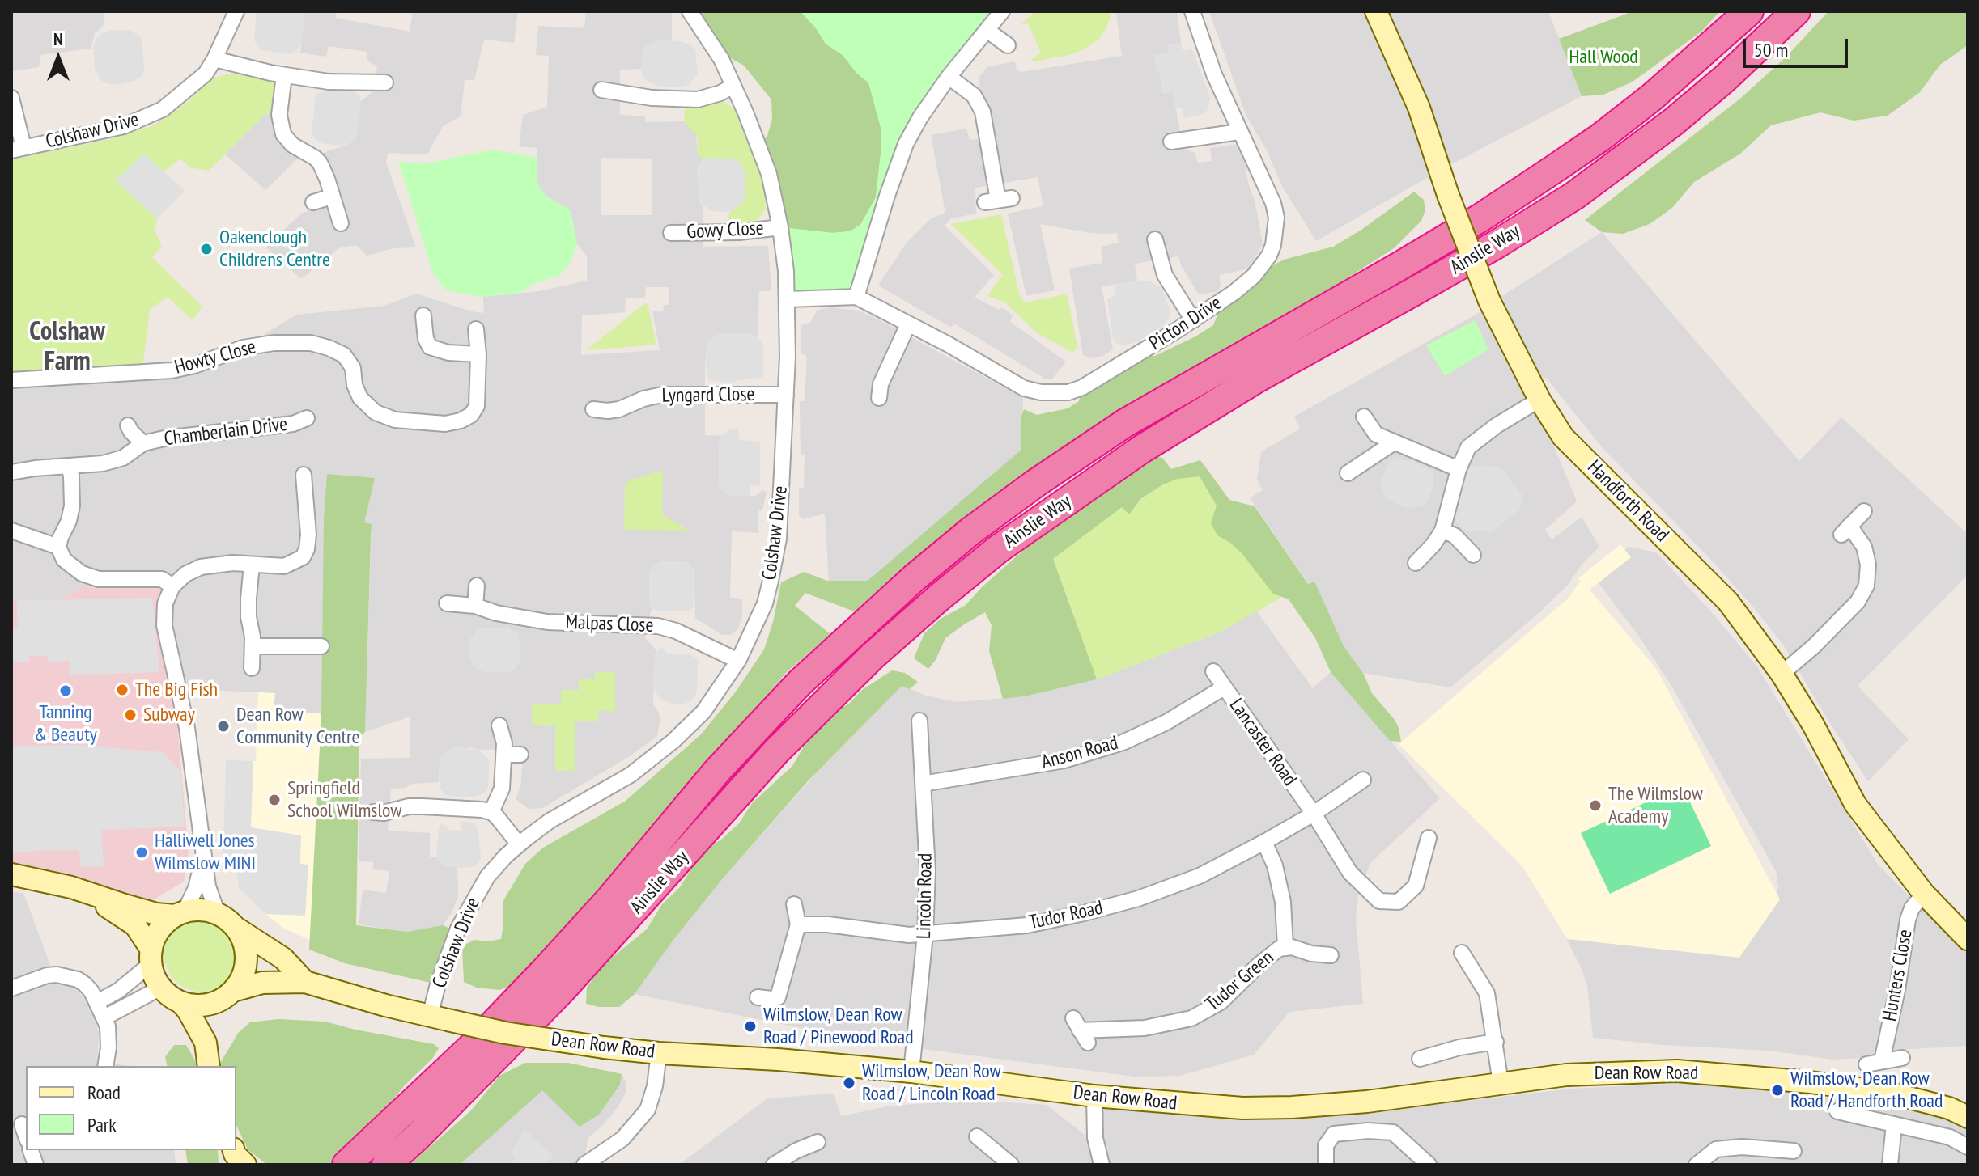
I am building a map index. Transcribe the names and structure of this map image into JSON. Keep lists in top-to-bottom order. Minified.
{"streets":{"highway":["Ainslie Way"],"street":["Colshaw Drive","Gowy Close","Picton Drive","Howty Close","Lyngard Close","Chamberlain Drive","Handforth Road","Malpas Close","Lancaster Road","Anson Road","Lincoln Road","Tudor Road","Hunters Close","Tudor Green","Dean Row Road"]},"crossings":[["Colshaw Drive","Gowy Close"],["Colshaw Drive","Lyngard Close"],["Colshaw Drive","Malpas Close"],["Colshaw Drive","Dean Row Road"],["Handforth Road","Hunters Close"],["Lancaster Road","Anson Road"],["Lancaster Road","Tudor Road"],["Anson Road","Lincoln Road"],["Lincoln Road","Tudor Road"],["Lincoln Road","Dean Row Road"],["Tudor Road","Tudor Green"]],"districts":["Colshaw Farm"],"parks":["Hall Wood"],"places":["Oakenclough Childrens Centre","The Big Fish","Tanning & Beauty","Subway","Dean Row Community Centre","Springfield School Wilmslow","The Wilmslow Academy","Halliwell Jones Wilmslow MINI","Wilmslow, Dean Row Road / Pinewood Road","Wilmslow, Dean Row Road / Lincoln Road","Wilmslow, Dean Row Road / Handforth Road"],"legend":["Road","Park"],"scale_bar":"50 m","north":"top"}
